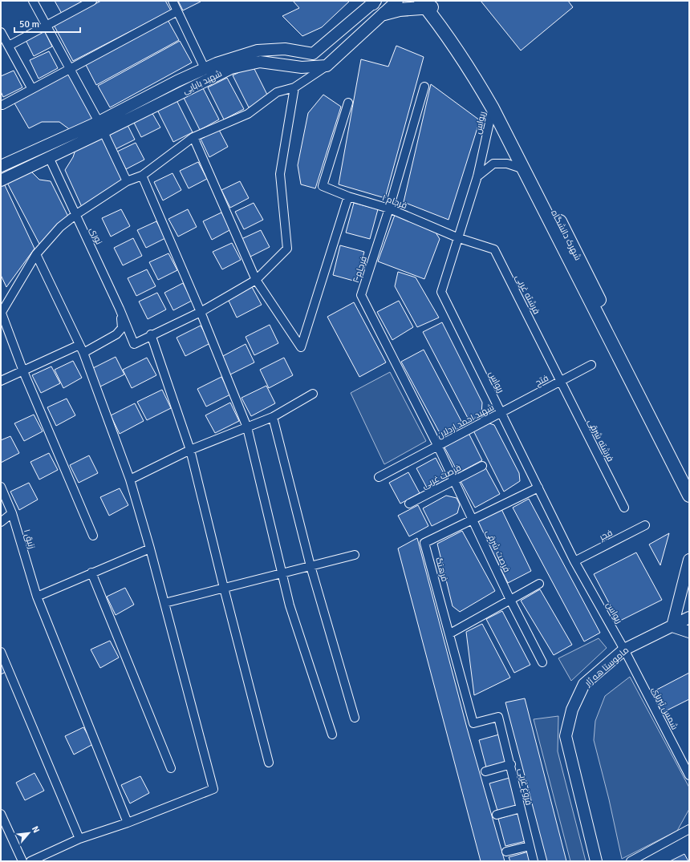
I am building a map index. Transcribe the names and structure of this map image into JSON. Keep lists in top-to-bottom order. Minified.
{"streets":{"main road":["شهید بابایی","شهرک دانشگاه","ماموستا هه ژار"],"street":["ریواس","فرجام ۱","نوری","فرجام ۲","فرشته غربی","فتح","شهید احمد اردلان","فرشته شرقی","فرصت غربی","فجر","زنبق ۱","فرصت شرقی","فرهنگ","شمس تبریزی","فروغ غربی"]},"crossings":[["شهید بابایی","نوری"],["ریواس","فرجام ۱"],["ریواس","فرشته غربی"],["ریواس","فتح"],["ریواس","شهید احمد اردلان"],["ریواس","فجر"],["ریواس","فرهنگ"],["ریواس","ماموستا هه ژار"],["ریواس","شمس تبریزی"],["فرجام ۱","فرجام ۲"],["فرجام ۱","فرشته غربی"],["فرجام ۲","شهید احمد اردلان"],["فرجام ۲","فرصت شرقی"],["فرشته غربی","فتح"],["فرشته غربی","فرشته شرقی"],["فتح","شهید احمد اردلان"],["فتح","فرشته شرقی"],["شهید احمد اردلان","فرصت شرقی"],["فرصت غربی","فرصت شرقی"],["فرصت شرقی","فرهنگ"],["فرهنگ","فروغ غربی"],["ماموستا هه ژار","شمس تبریزی"]],"scale_bar":"50 m","north":"top right"}
